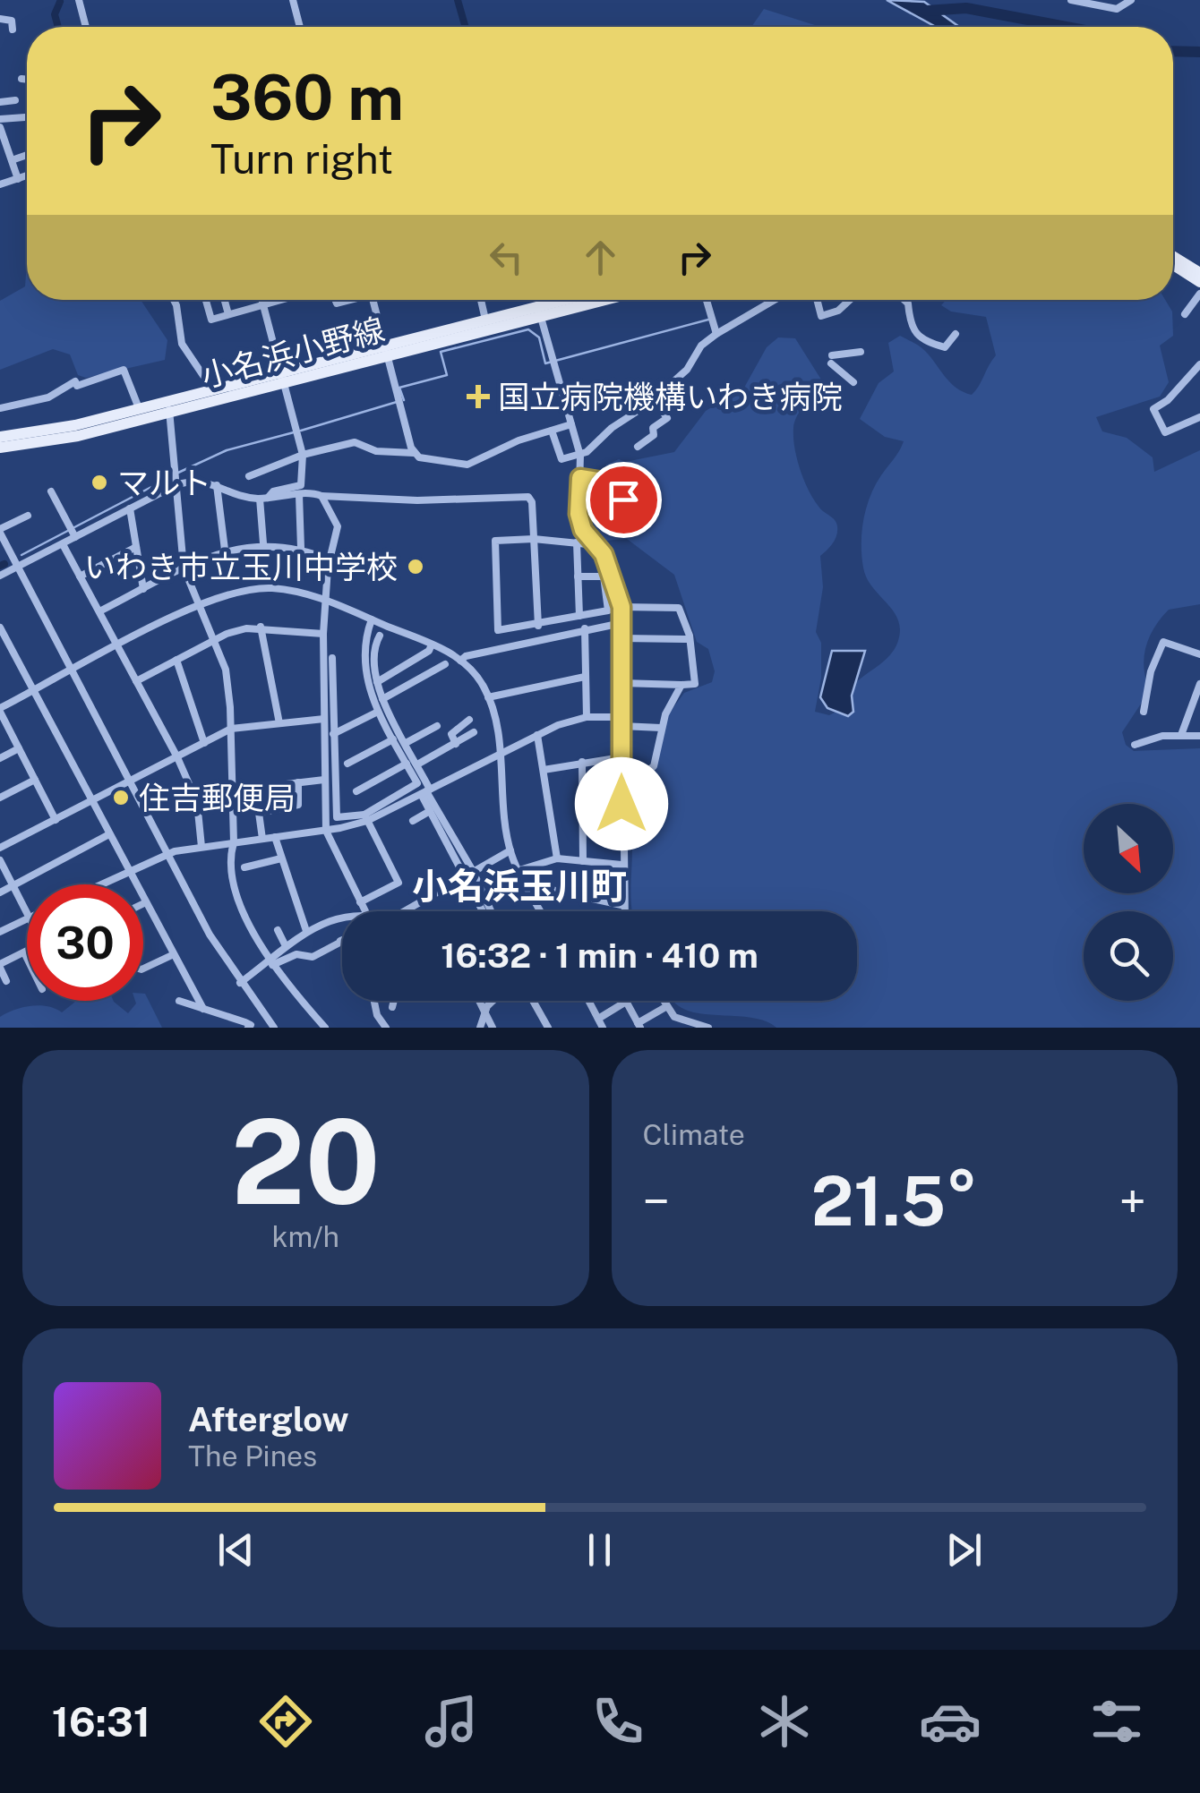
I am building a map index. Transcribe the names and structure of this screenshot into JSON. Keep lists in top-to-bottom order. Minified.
{"streets":{"main road":["小名浜小野線"]},"districts":["小名浜玉川町"],"places":{"health":["国立病院機構いわき病院"],"other":["マルト","いわき市立玉川中学校","住吉郵便局"]},"north":"bottom right","page":{"turn":["360 m","Turn right"],"limit":"30","trip":"16:32 · 1 min · 410 m","tile":[["20","km/h"],"Climate"],"heat":["−","21.5°","+"],"song":["Afterglow","The Pines"],"tabs":"16:31"}}
